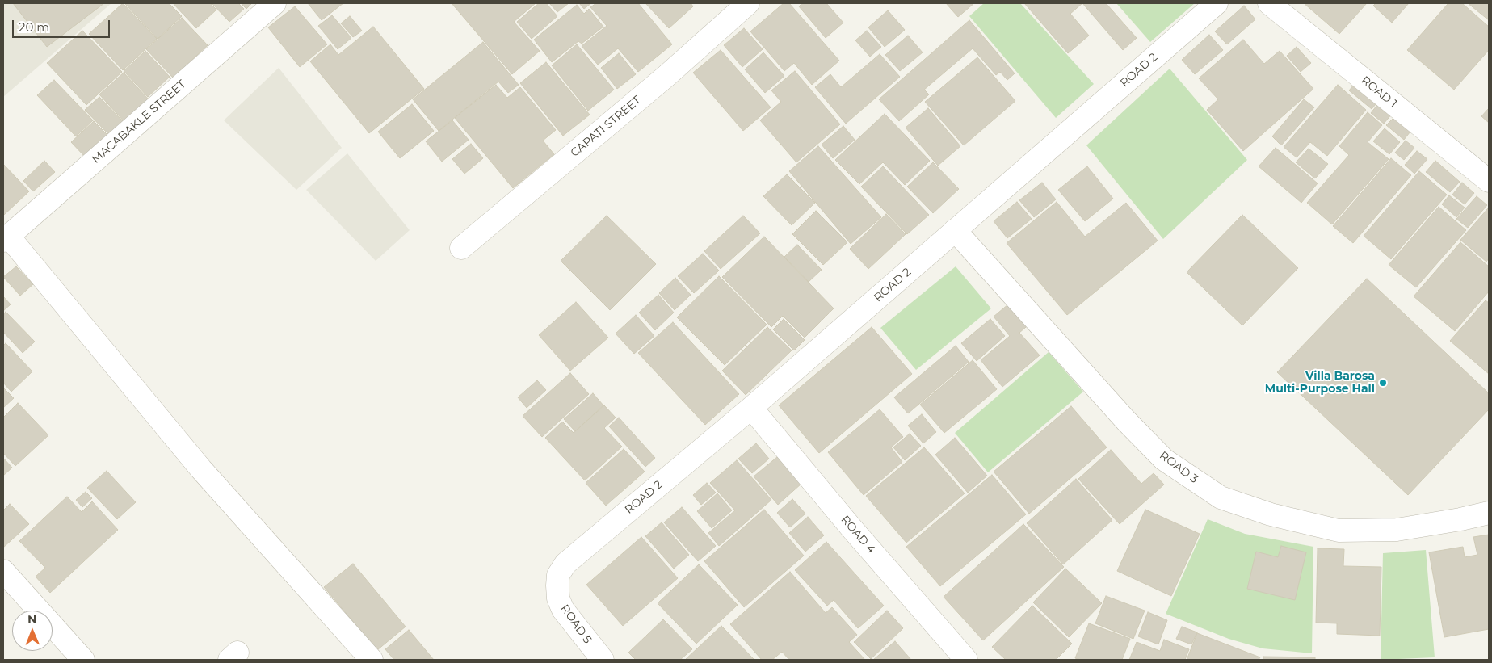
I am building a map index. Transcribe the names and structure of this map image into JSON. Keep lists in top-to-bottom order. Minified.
{"streets":{"street":["ROAD 2","ROAD 1","MACABAKLE STREET","CAPATI STREET","ROAD 3","ROAD 4","ROAD 5"]},"crossings":[["ROAD 2","ROAD 3"],["ROAD 2","ROAD 4"],["ROAD 2","ROAD 5"]],"places":["Villa Barosa Multi-Purpose Hall"],"scale_bar":"20 m","north":"top"}
